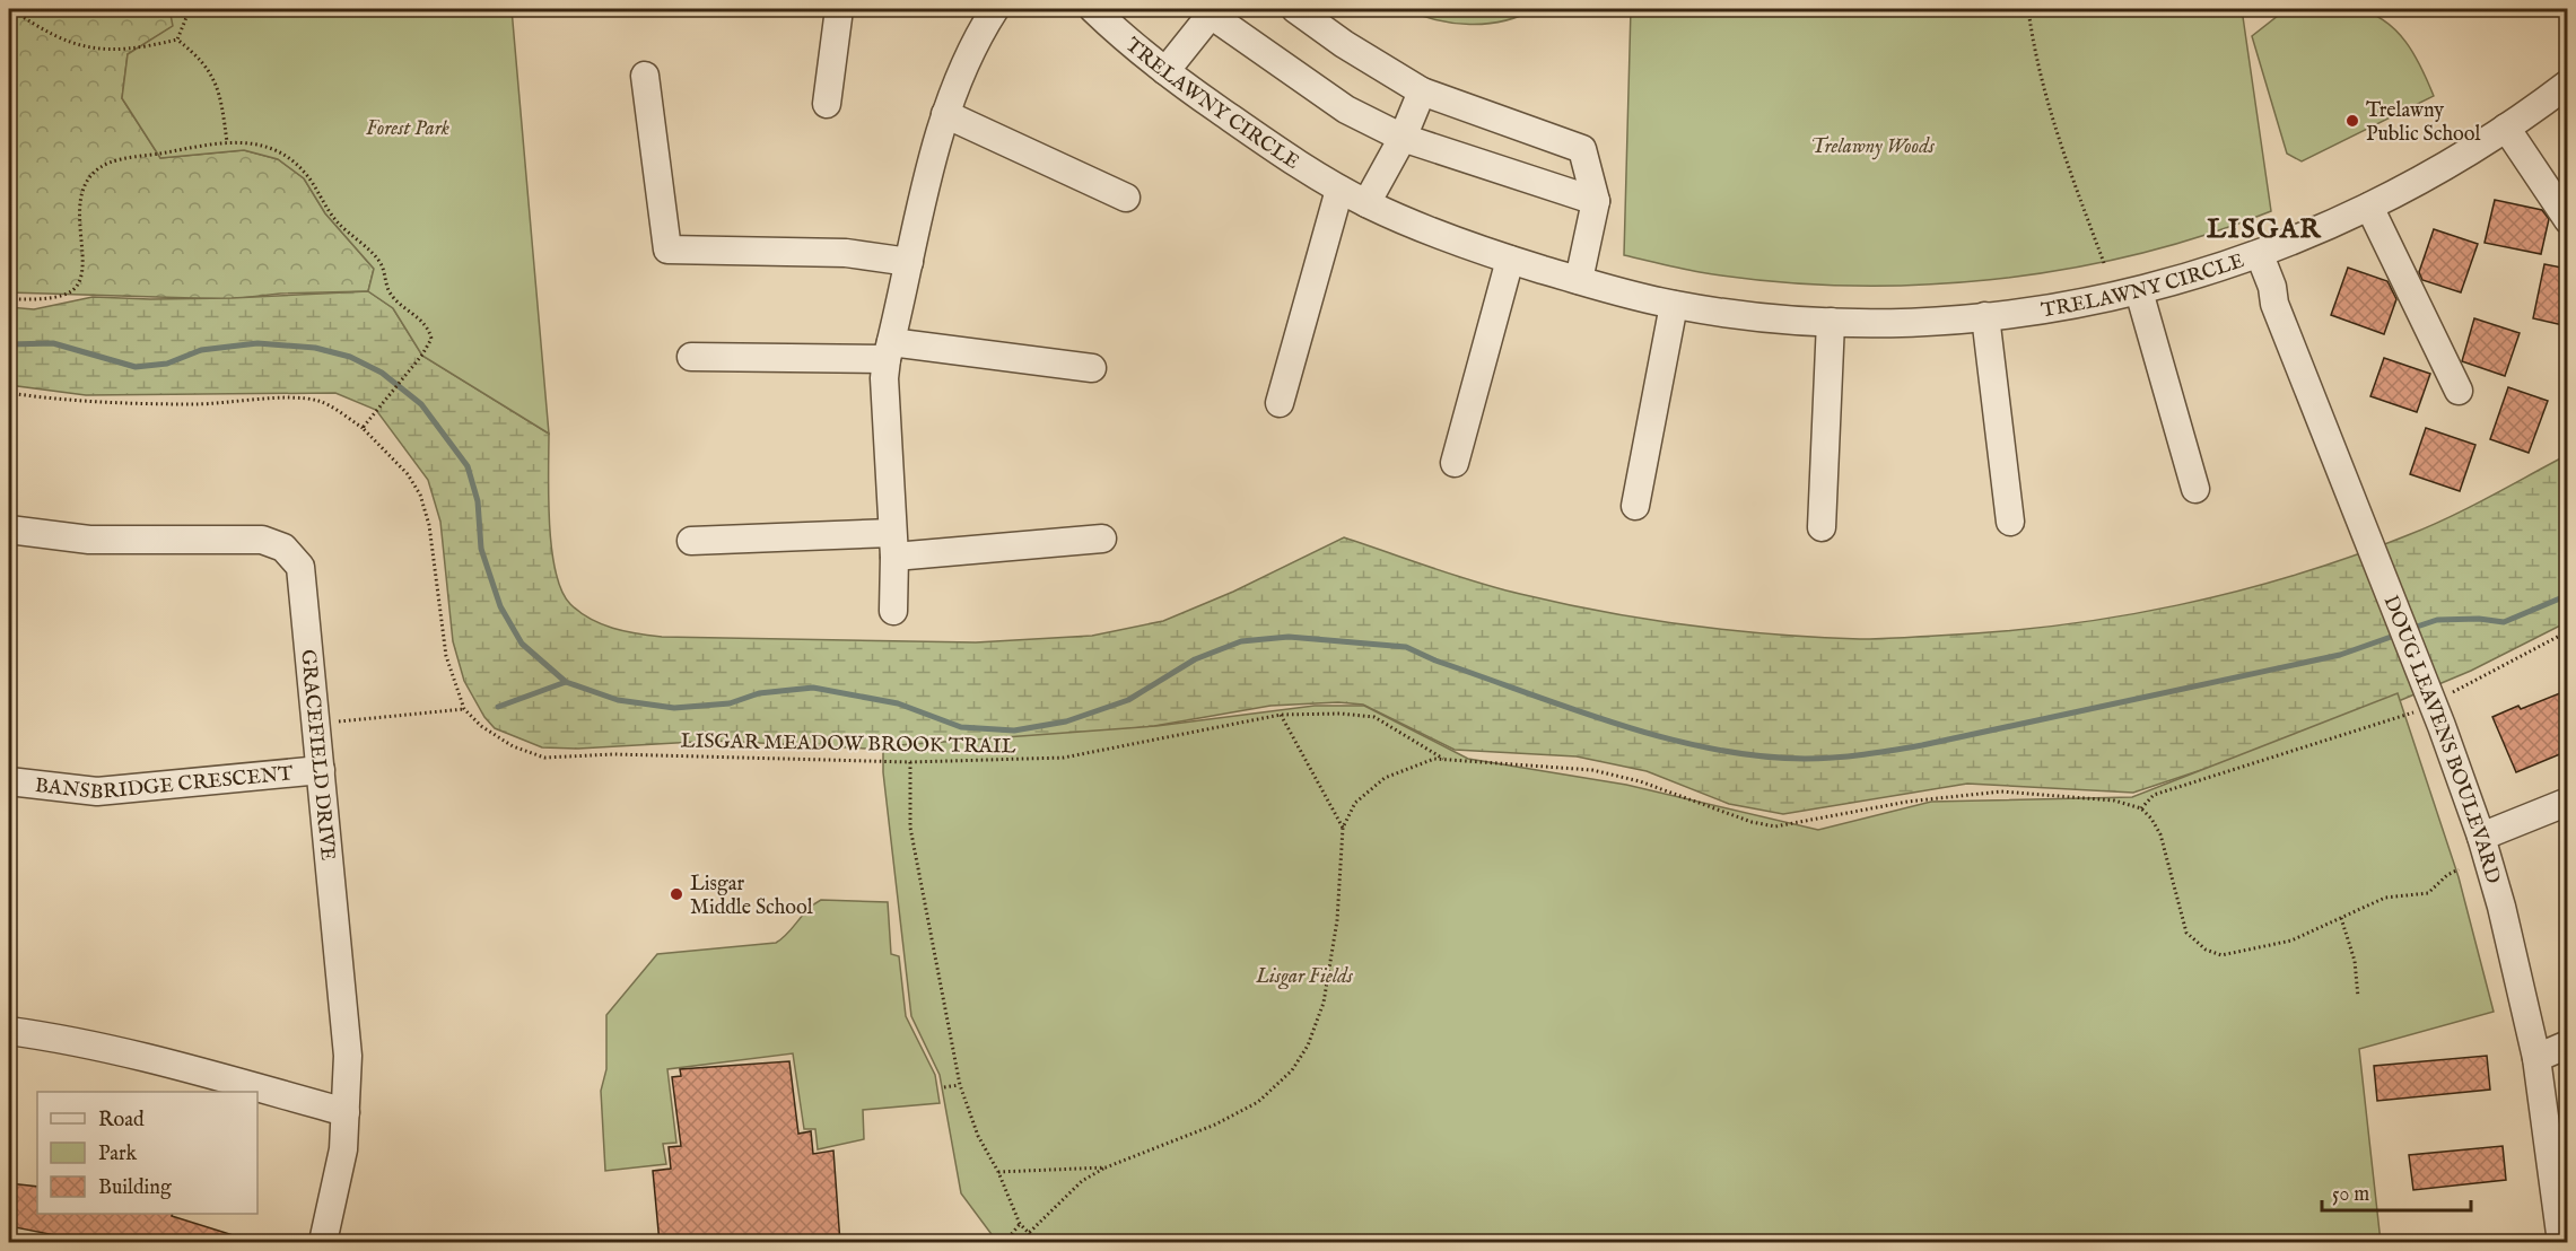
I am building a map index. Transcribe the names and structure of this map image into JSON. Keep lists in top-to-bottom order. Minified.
{"streets":{"street":["TRELAWNY CIRCLE","DOUG LEAVENS BOULEVARD","GRACEFIELD DRIVE","BANSBRIDGE CRESCENT"],"path":["LISGAR MEADOW BROOK TRAIL"]},"crossings":[["TRELAWNY CIRCLE","DOUG LEAVENS BOULEVARD"],["GRACEFIELD DRIVE","BANSBRIDGE CRESCENT"]],"districts":["LISGAR"],"parks":["Forest Park","Trelawny Woods","Lisgar Fields"],"places":["Trelawny Public School","Lisgar Middle School"],"legend":["Road","Park","Building"],"scale_bar":"50 m"}
